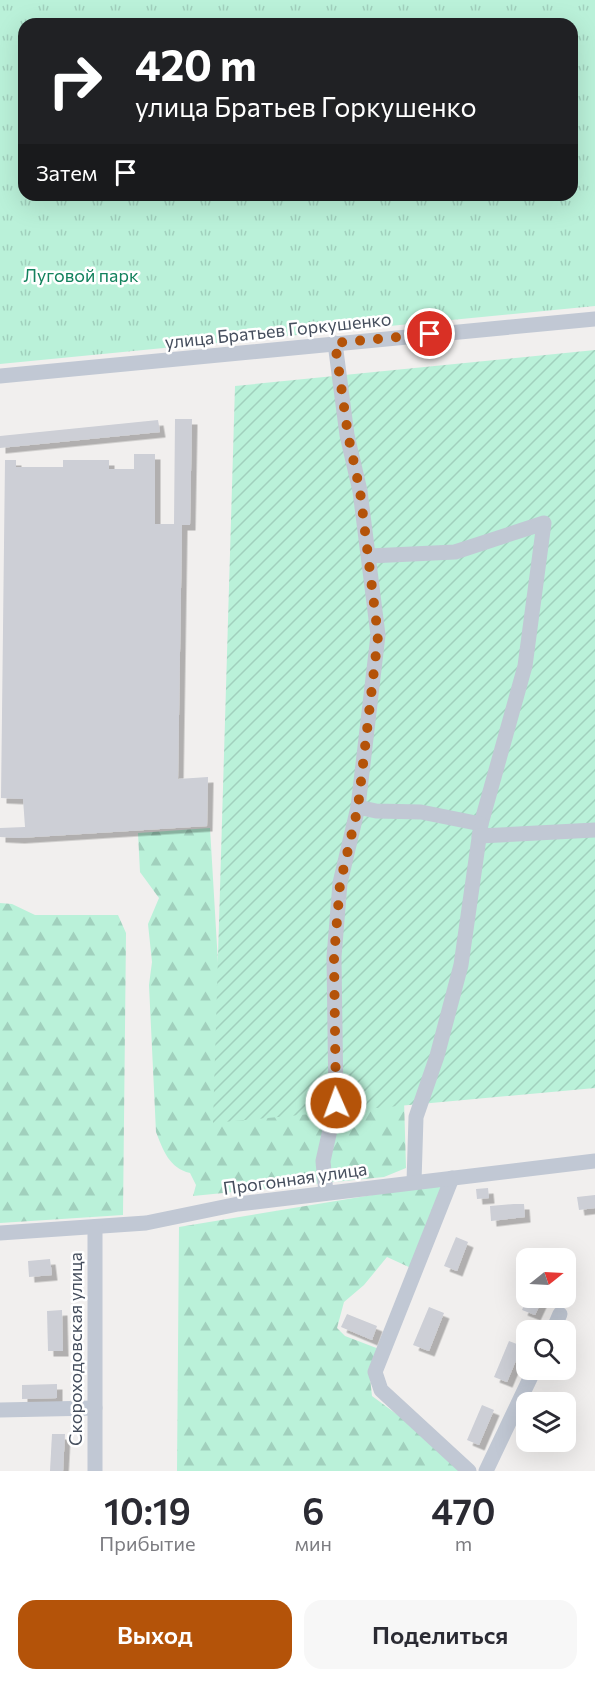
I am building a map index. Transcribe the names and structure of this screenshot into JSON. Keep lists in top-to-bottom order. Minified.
{"streets":{"street":["улица Братьев Горкушенко","Прогонная улица","Скороходовская улица"]},"crossings":[["Прогонная улица","Скороходовская улица"]],"parks":["Луговой парк"],"north":"right","page":{"turn":["420 m","улица Братьев Горкушенко"],"then":"Затем","eta":["10:19","Прибытие","6","мин","470","m"],"buttons":["Выход","Поделиться"]}}
